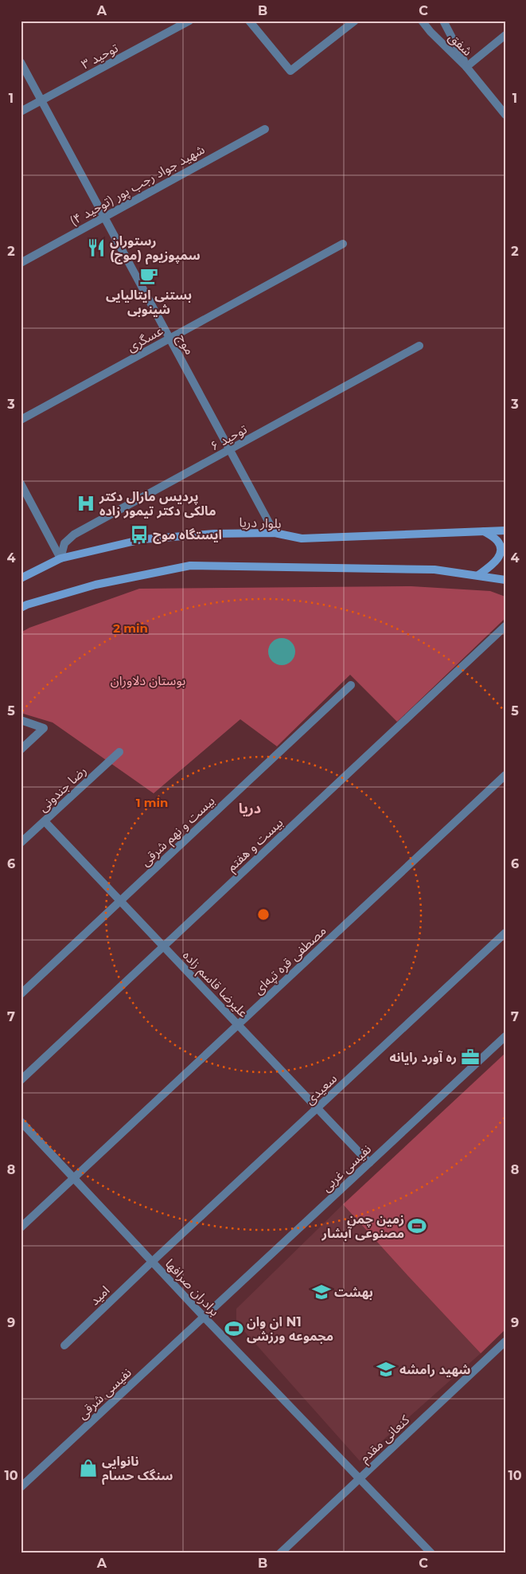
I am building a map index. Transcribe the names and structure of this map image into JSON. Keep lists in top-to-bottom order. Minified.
{"streets":{"main road":["بلوار دریا"],"street":["شفق","توحید ۳","شهید جواد رجب پور (توحید ۴)","عسگری","موج","توحید ۶","رضا جندونی","بیست و نهم شرقی","بیست و هفتم","مصطفی قره تپه‌ای","علیرضا قاسم زاده","سعیدی","نفیسی غربی","برادران صرافها","امید","نفیسی شرقی","کنعانی مقدم"]},"crossings":[["توحید ۳","موج"],["شهید جواد رجب پور (توحید ۴)","موج"],["عسگری","موج"],["موج","توحید ۶"],["موج","بلوار دریا"],["توحید ۶","بلوار دریا"],["رضا جندونی","علیرضا قاسم زاده"],["بیست و نهم شرقی","علیرضا قاسم زاده"],["بیست و هفتم","علیرضا قاسم زاده"],["مصطفی قره تپه‌ای","علیرضا قاسم زاده"],["مصطفی قره تپه‌ای","برادران صرافها"],["علیرضا قاسم زاده","سعیدی"],["علیرضا قاسم زاده","نفیسی غربی"],["سعیدی","برادران صرافها"],["سعیدی","امید"],["نفیسی غربی","برادران صرافها"],["نفیسی غربی","نفیسی شرقی"],["برادران صرافها","امید"],["برادران صرافها","نفیسی شرقی"],["برادران صرافها","کنعانی مقدم"]],"districts":["دریا"],"parks":["بوستان دلاوران"],"places":{"restaurant":["رستوران سمپوزیوم (موج)"],"cafe":["بستنی ایتالیایی شینوبی"],"hospital":["پردیس مارال دکتر مالکی دکتر تیمور زاده"],"bus stop":["ایستگاه موج"],"office":["ره آورد رایانه"],"sports":["زمین چمن مصنوعی آبشار","ان وان N1 مجموعه ورزشی"],"school or university":["بهشت","شهید رامشه"],"shop":["نانوایی سنگک حسام"]},"grid":{"columns":["A","B","C"],"rows":["1","2","3","4","5","6","7","8","9","10"]},"rings":["2 min","1 min"]}
